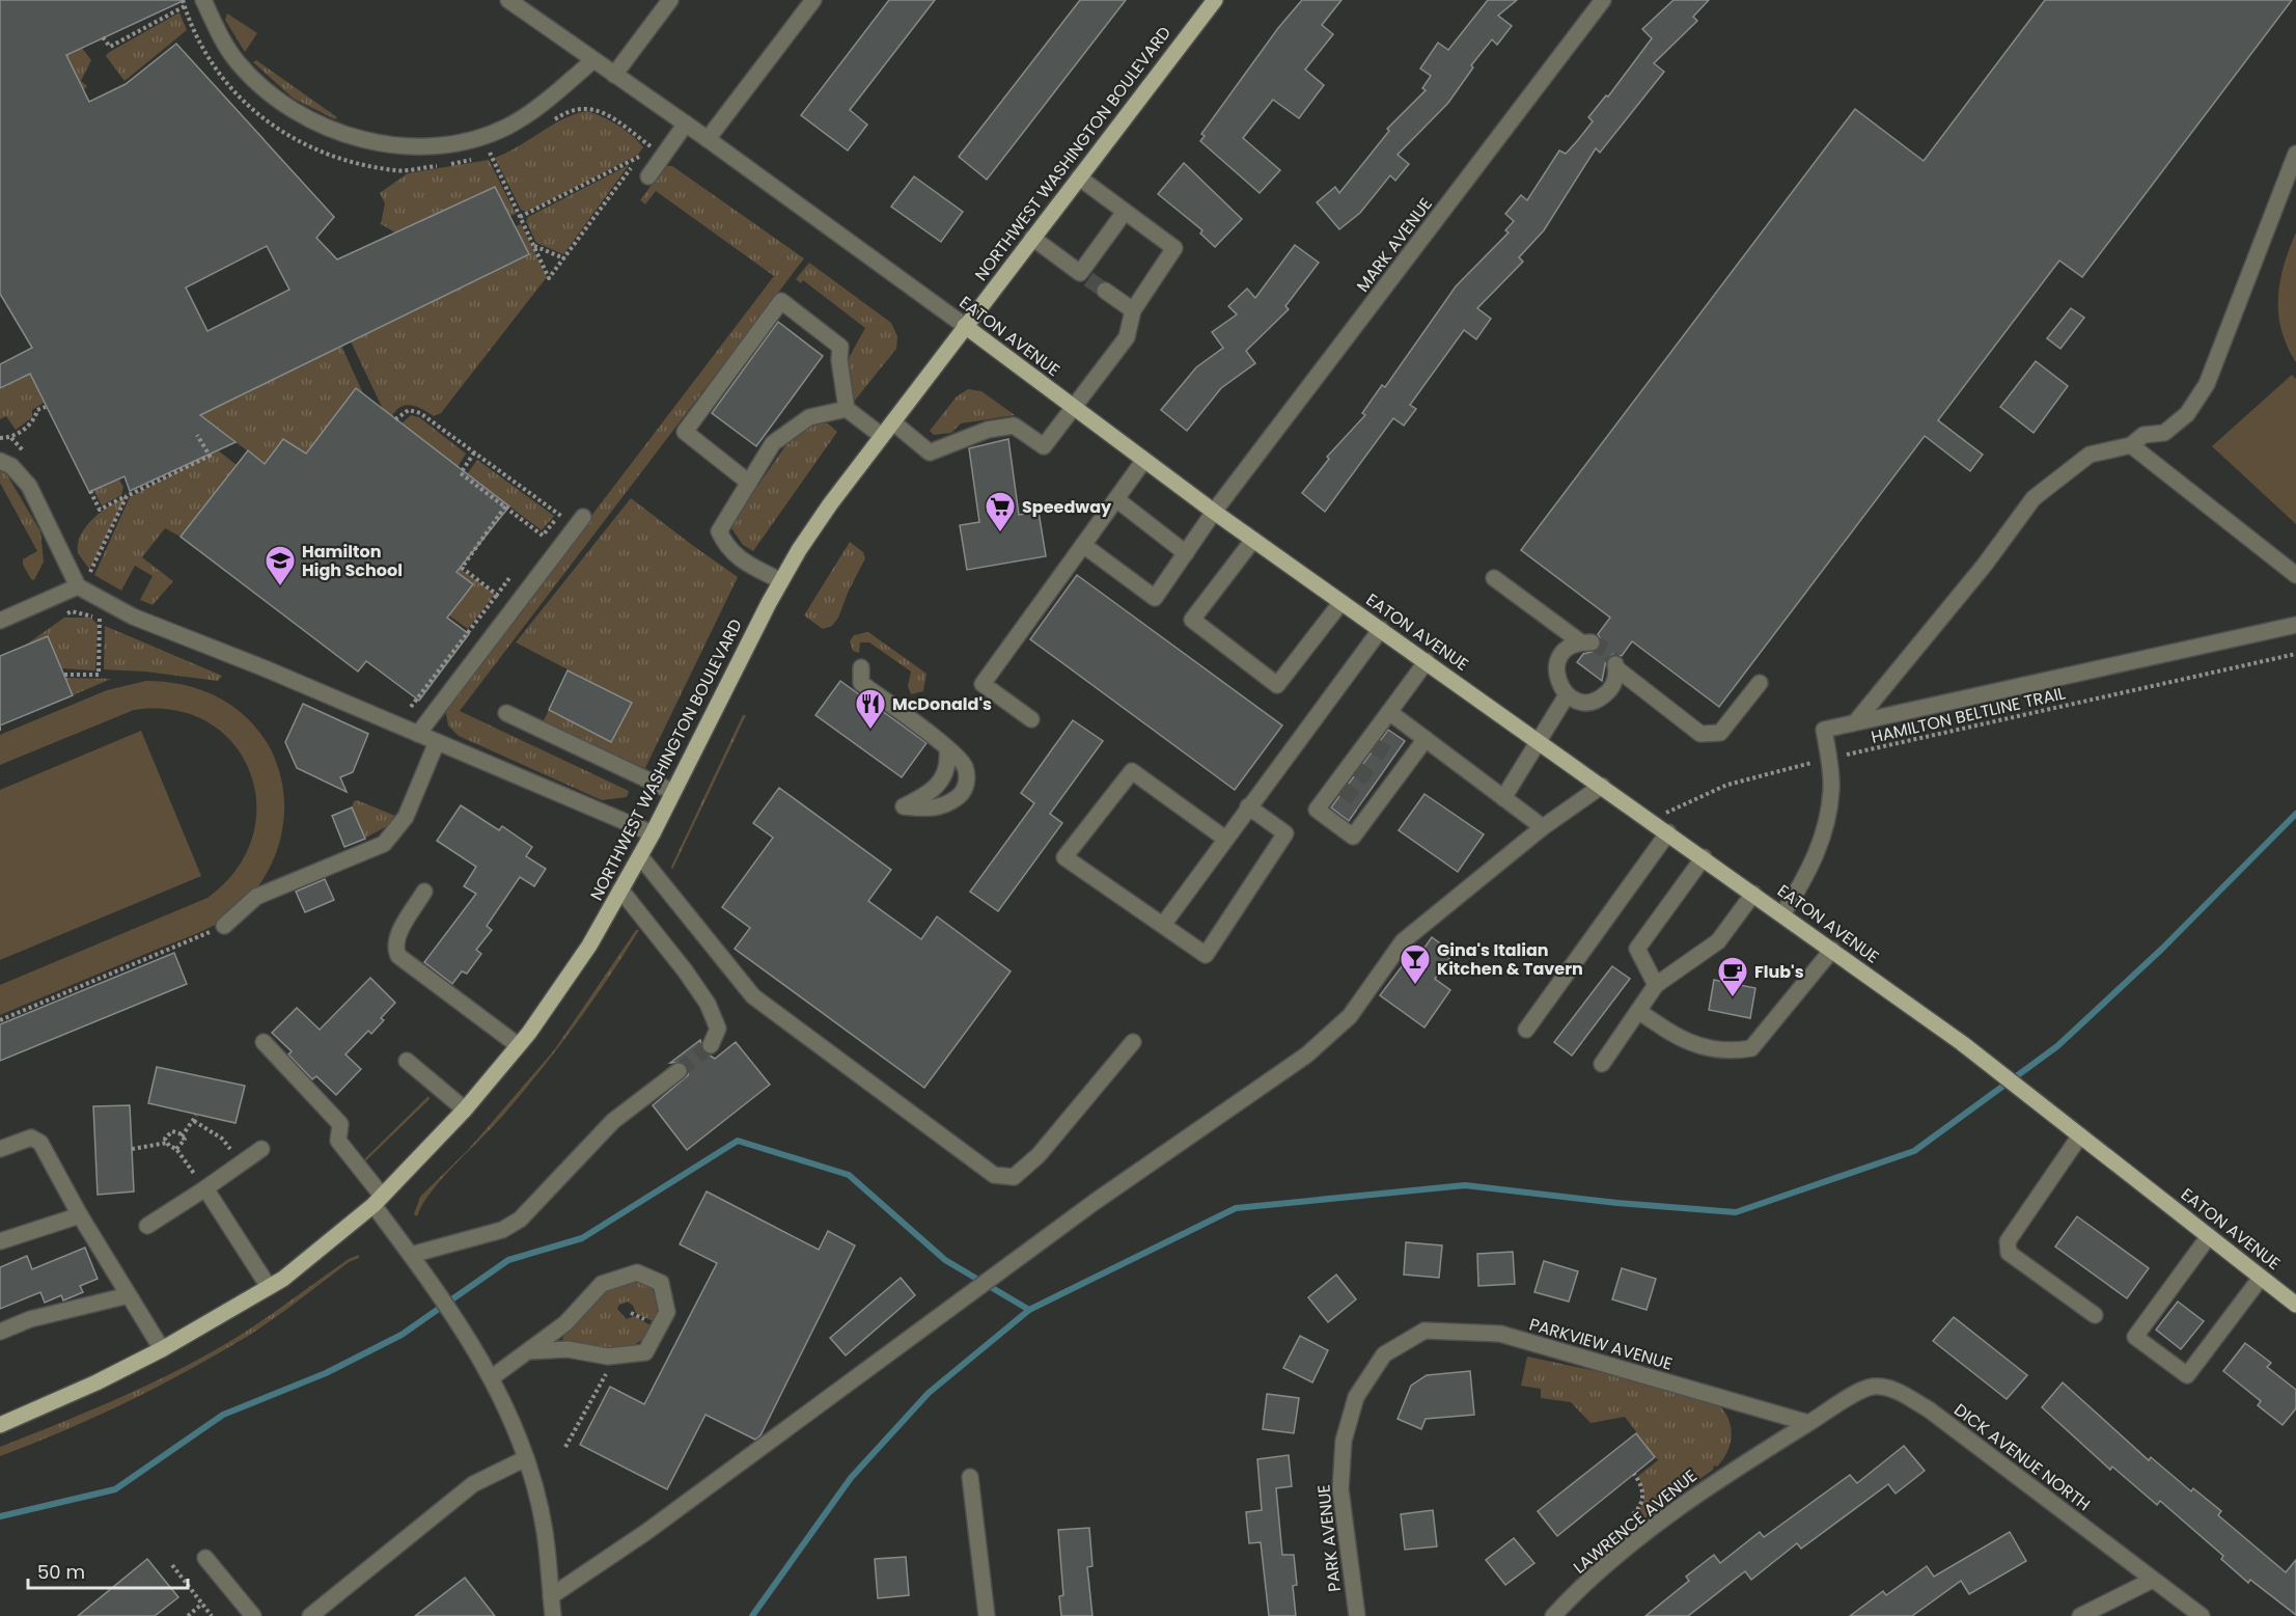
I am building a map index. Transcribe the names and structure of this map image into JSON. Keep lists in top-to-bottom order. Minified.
{"streets":{"main road":["NORTHWEST WASHINGTON BOULEVARD","EATON AVENUE"],"street":["MARK AVENUE","PARKVIEW AVENUE","DICK AVENUE NORTH","LAWRENCE AVENUE","PARK AVENUE"],"path":["HAMILTON BELTLINE TRAIL"]},"crossings":[["NORTHWEST WASHINGTON BOULEVARD","EATON AVENUE"],["MARK AVENUE","EATON AVENUE"],["EATON AVENUE","HAMILTON BELTLINE TRAIL"],["PARKVIEW AVENUE","DICK AVENUE NORTH"],["PARKVIEW AVENUE","LAWRENCE AVENUE"],["PARKVIEW AVENUE","PARK AVENUE"],["DICK AVENUE NORTH","LAWRENCE AVENUE"]],"places":{"supermarket":["Speedway"],"school or university":["Hamilton High School"],"restaurant":["McDonald's"],"bar":["Gina's Italian Kitchen & Tavern"],"cafe":["Flub's"]},"scale_bar":"50 m"}
